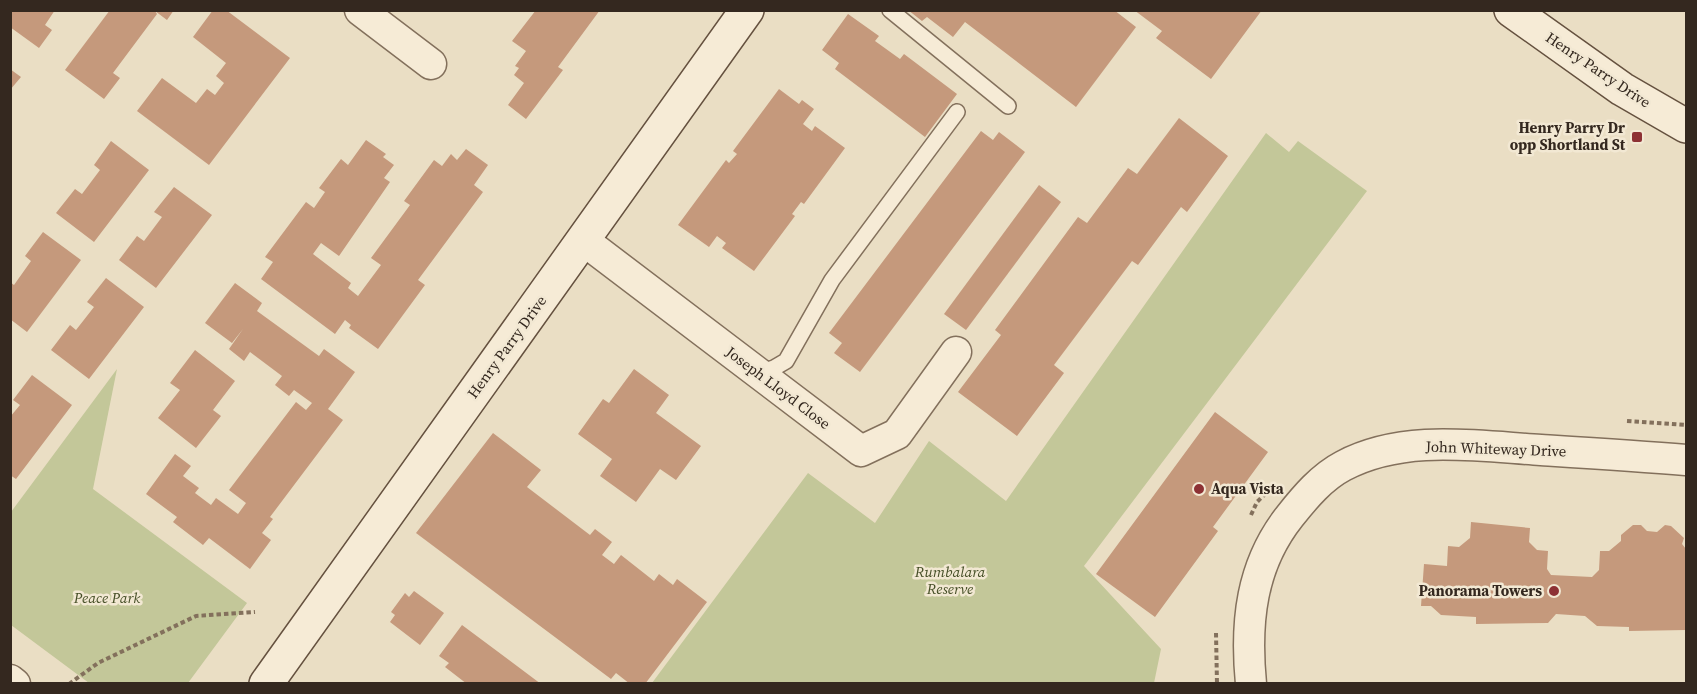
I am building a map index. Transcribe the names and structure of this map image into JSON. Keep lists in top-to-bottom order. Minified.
{"streets":{"main road":["Henry Parry Drive"],"street":["Joseph Lloyd Close","John Whiteway Drive"]},"crossings":[["Henry Parry Drive","Joseph Lloyd Close"]],"parks":["Rumbalara Reserve","Peace Park"],"places":{"transit":["Henry Parry Dr opp Shortland St"],"other":["Aqua Vista","Panorama Towers"]}}
